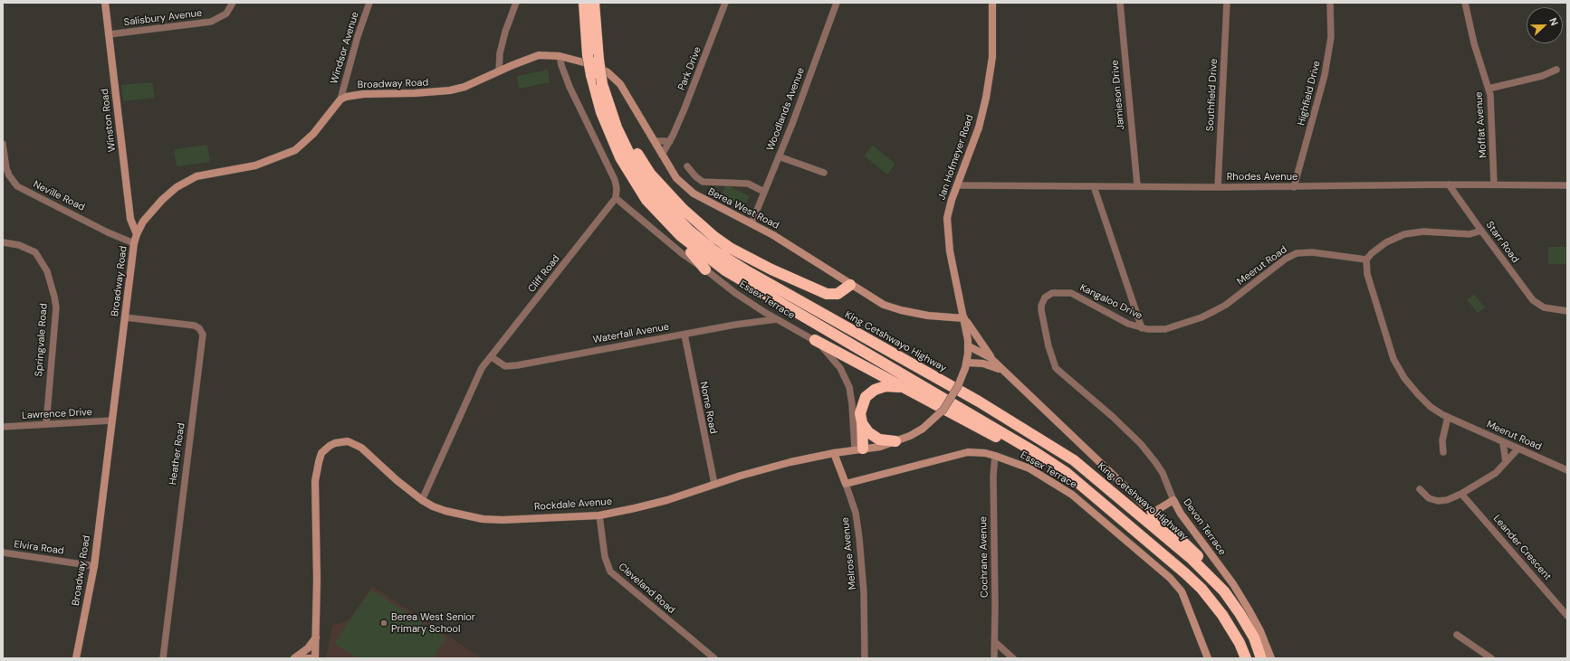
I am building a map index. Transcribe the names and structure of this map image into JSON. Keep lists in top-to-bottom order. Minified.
{"streets":{"highway":["King Cetshwayo Highway"],"street":["Salisbury Avenue","Windsor Avenue","Park Drive","Broadway Road","Highfield Drive","Jamieson Drive","Southfield Drive","Woodlands Avenue","Winston Road","Moffat Avenue","Jan Hofmeyer Road","Rhodes Avenue","Neville Road","Berea West Road","Starr Road","Meerut Road","Cliff Road","Essex Terrace","Kangaloo Drive","Waterfall Avenue","Springvale Road","Nome Road","Lawrence Drive","Heather Road","Rockdale Avenue","Devon Terrace","Elvira Road","Leander Crescent","Melrose Avenue","Cochrane Avenue","Cleveland Road"]},"crossings":[["Salisbury Avenue","Winston Road"],["Windsor Avenue","Broadway Road"],["Park Drive","Berea West Road"],["Broadway Road","Winston Road"],["Broadway Road","Neville Road"],["Broadway Road","Berea West Road"],["Broadway Road","Lawrence Drive"],["Broadway Road","Heather Road"],["Broadway Road","Elvira Road"],["Highfield Drive","Rhodes Avenue"],["Jamieson Drive","Rhodes Avenue"],["Southfield Drive","Rhodes Avenue"],["Woodlands Avenue","Berea West Road"],["Moffat Avenue","Rhodes Avenue"],["Jan Hofmeyer Road","Rhodes Avenue"],["Jan Hofmeyer Road","Berea West Road"],["Jan Hofmeyer Road","Rockdale Avenue"],["Rhodes Avenue","Starr Road"],["Berea West Road","Rockdale Avenue"],["Meerut Road","Kangaloo Drive"],["Cliff Road","Essex Terrace"],["Cliff Road","Waterfall Avenue"],["Cliff Road","Rockdale Avenue"],["Essex Terrace","Waterfall Avenue"],["Essex Terrace","Rockdale Avenue"],["Essex Terrace","Melrose Avenue"],["Essex Terrace","Cochrane Avenue"],["Kangaloo Drive","Devon Terrace"],["Waterfall Avenue","Nome Road"],["Springvale Road","Lawrence Drive"],["Nome Road","Rockdale Avenue"],["Rockdale Avenue","Melrose Avenue"],["Rockdale Avenue","Cleveland Road"]],"places":["Berea West Senior Primary School"],"north":"right"}
